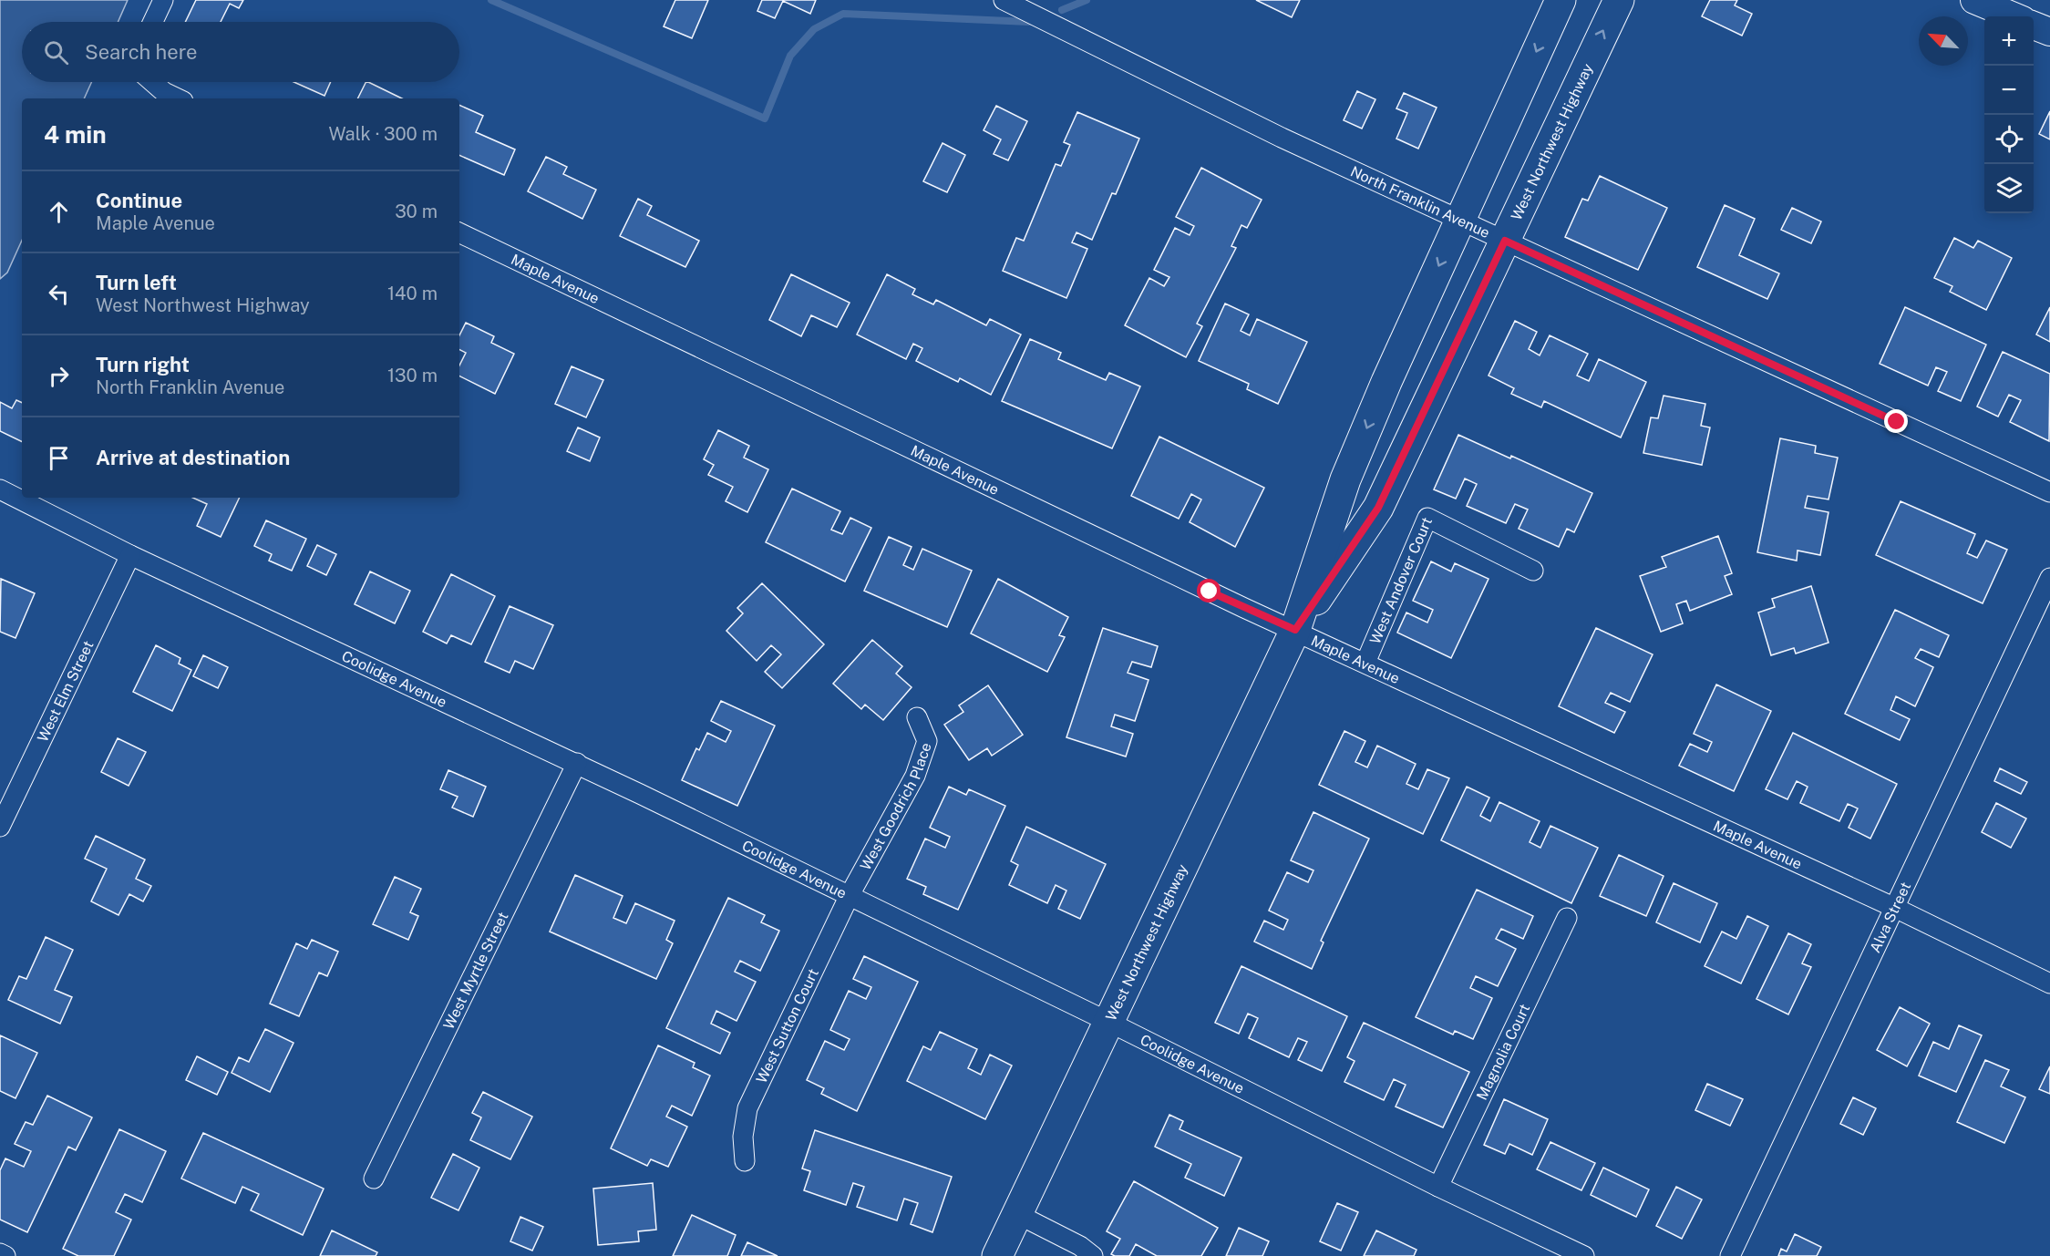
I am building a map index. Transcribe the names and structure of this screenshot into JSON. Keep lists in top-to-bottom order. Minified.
{"streets":{"main road":["West Northwest Highway"],"street":["North Franklin Avenue","Maple Avenue","West Andover Court","Coolidge Avenue","West Elm Street","West Goodrich Place","Alva Street","West Myrtle Street","West Sutton Court","Magnolia Court"]},"crossings":[["West Northwest Highway","North Franklin Avenue"],["West Northwest Highway","Maple Avenue"],["West Northwest Highway","Coolidge Avenue"],["Maple Avenue","West Andover Court"],["Maple Avenue","Alva Street"],["Coolidge Avenue","West Elm Street"],["Coolidge Avenue","West Goodrich Place"],["Coolidge Avenue","West Myrtle Street"],["Coolidge Avenue","West Sutton Court"],["Coolidge Avenue","Magnolia Court"],["West Goodrich Place","West Sutton Court"]],"north":"top left","page":{"map_buttons":["+","−"],"search":"Search here","heading":["4 min","Walk · 300 m"],"list":[["Continue","Maple Avenue","30 m"],["Turn left","West Northwest Highway","140 m"],["Turn right","North Franklin Avenue","130 m"],"Arrive at destination"]}}
